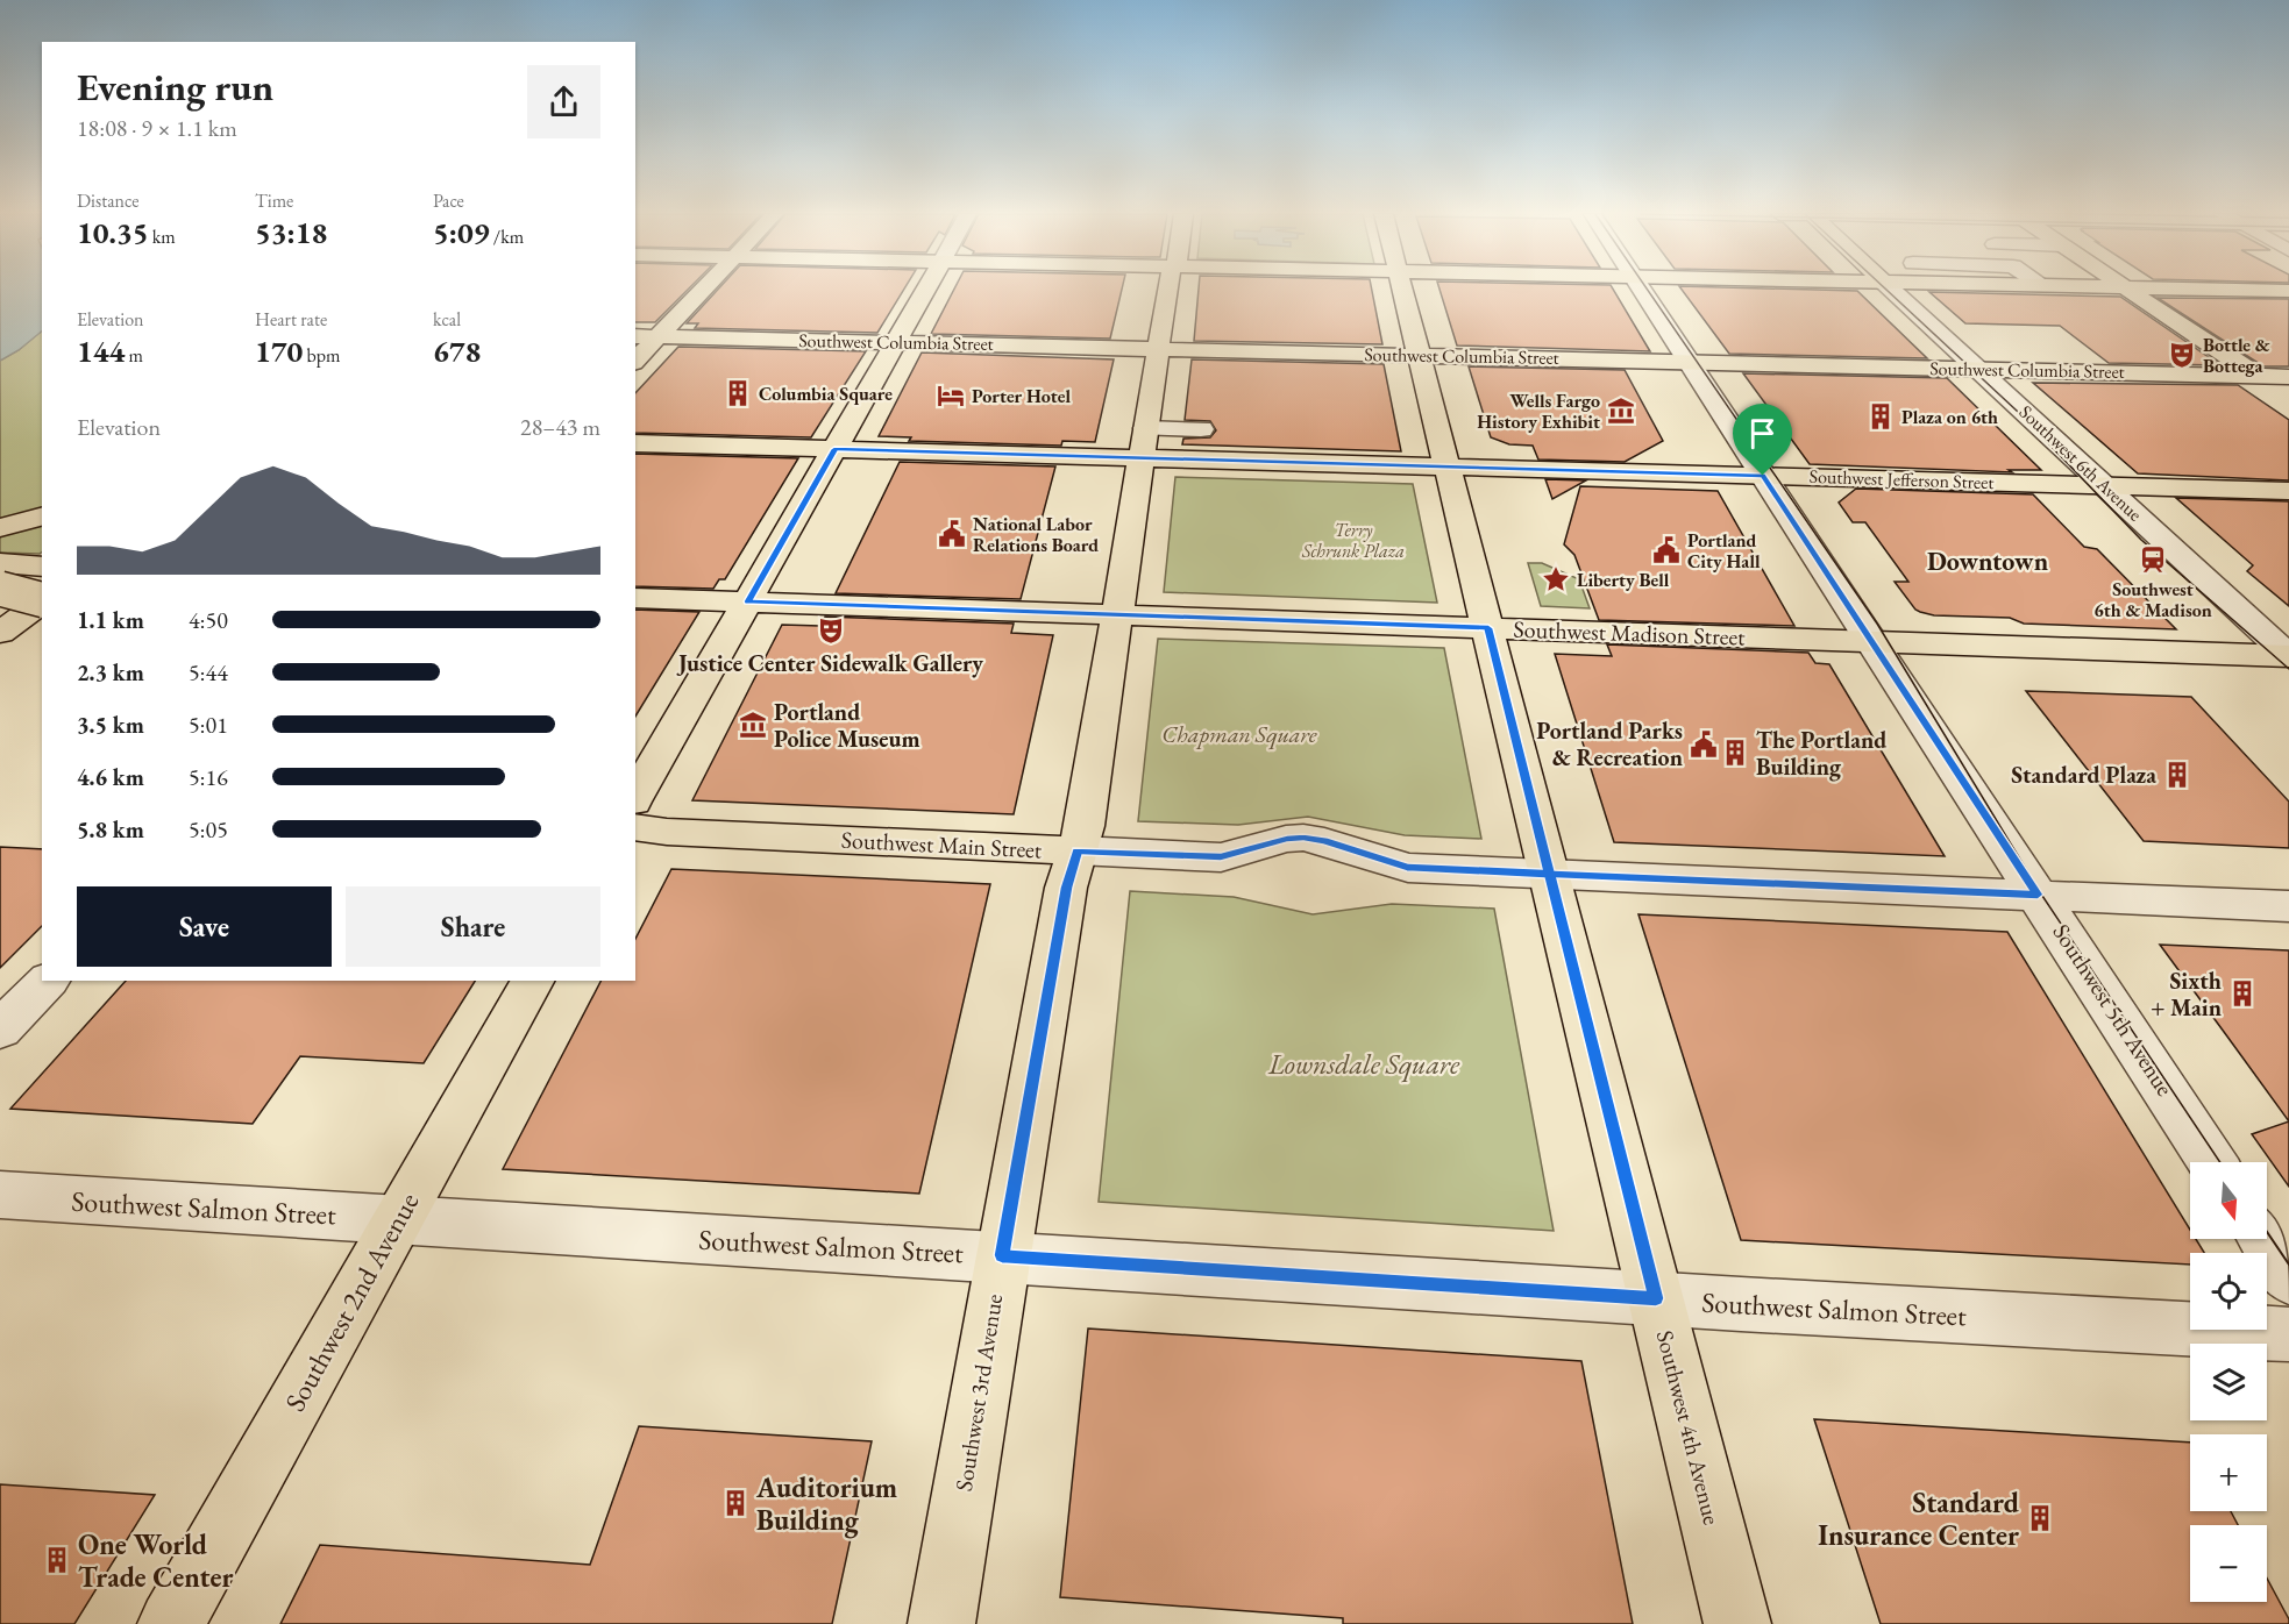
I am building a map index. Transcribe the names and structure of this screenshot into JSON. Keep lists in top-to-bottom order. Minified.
{"streets":{"main road":["Southwest Columbia Street","Southwest Jefferson Street","Southwest Madison Street","Southwest Main Street","Southwest 2nd Avenue","Southwest 3rd Avenue","Southwest 4th Avenue"],"street":["Southwest 6th Avenue","Southwest 5th Avenue","Southwest Salmon Street"]},"crossings":[["Southwest Columbia Street","Southwest 6th Avenue"],["Southwest Columbia Street","Southwest 5th Avenue"],["Southwest Columbia Street","Southwest 3rd Avenue"],["Southwest Columbia Street","Southwest 4th Avenue"],["Southwest 6th Avenue","Southwest Jefferson Street"],["Southwest 6th Avenue","Southwest Madison Street"],["Southwest Jefferson Street","Southwest 5th Avenue"],["Southwest Jefferson Street","Southwest 3rd Avenue"],["Southwest Jefferson Street","Southwest 4th Avenue"],["Southwest Madison Street","Southwest 5th Avenue"],["Southwest Madison Street","Southwest 3rd Avenue"],["Southwest Madison Street","Southwest 4th Avenue"],["Southwest Main Street","Southwest 5th Avenue"],["Southwest Main Street","Southwest 3rd Avenue"],["Southwest Main Street","Southwest 4th Avenue"],["Southwest Salmon Street","Southwest 2nd Avenue"],["Southwest Salmon Street","Southwest 3rd Avenue"],["Southwest Salmon Street","Southwest 4th Avenue"]],"districts":["Downtown"],"parks":["Terry Schrunk Plaza","Chapman Square","Lownsdale Square"],"places":{"theatre":["Bottle & Bottega","Justice Center Sidewalk Gallery"],"building":["Columbia Square","Plaza on 6th","The Portland Building","Standard Plaza","Sixth + Main","Auditorium Building","Standard Insurance Center","One World Trade Center"],"hotel":["Porter Hotel"],"museum":["Wells Fargo History Exhibit","Portland Police Museum"],"public building":["National Labor Relations Board","Portland City Hall","Portland Parks & Recreation"],"station":["Southwest 6th & Madison"],"place":["Liberty Bell"]},"north":"bottom","page":{"heading":["Evening run","18:08 · 9 × 1.1 km"],"stats":[["Distance","10.35 km"],["Time","53:18"],["Pace","5:09 /km"],["Elevation","144 m"],["Heart rate","170 bpm"],["kcal","678"]],"chart":["Elevation","28–43 m"],"list":[{"name":"1.1 km","note":"4:50"},{"name":"2.3 km","note":"5:44"},{"name":"3.5 km","note":"5:01"},{"name":"4.6 km","note":"5:16"},{"name":"5.8 km","note":"5:05"}],"buttons":["Save","Share"],"map_buttons":["+","−"]}}
